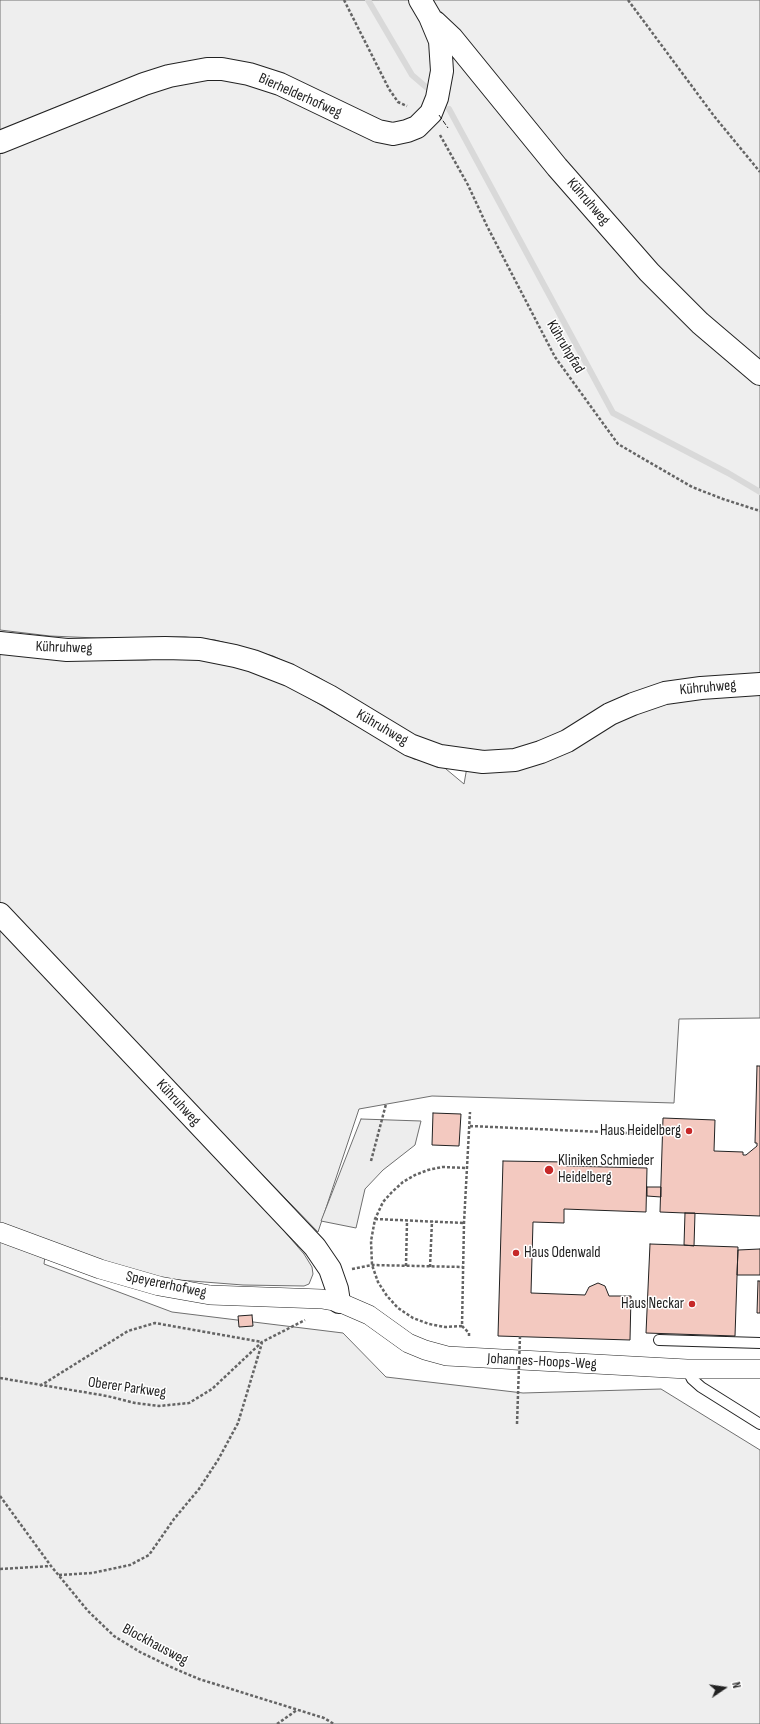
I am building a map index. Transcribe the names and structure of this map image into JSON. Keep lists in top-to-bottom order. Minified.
{"streets":{"street":["Bierhelderhofweg","Kühruhweg","Speyererhofweg","Johannes-Hoops-Weg"],"path":["Kühruhpfad","Oberer Parkweg","Blockhausweg"]},"crossings":[["Bierhelderhofweg","Kühruhweg"],["Bierhelderhofweg","Kühruhpfad"],["Kühruhweg","Speyererhofweg"],["Kühruhweg","Johannes-Hoops-Weg"],["Speyererhofweg","Johannes-Hoops-Weg"]],"places":["Haus Heidelberg","Kliniken Schmieder Heidelberg","Haus Odenwald","Haus Neckar"],"north":"right"}
